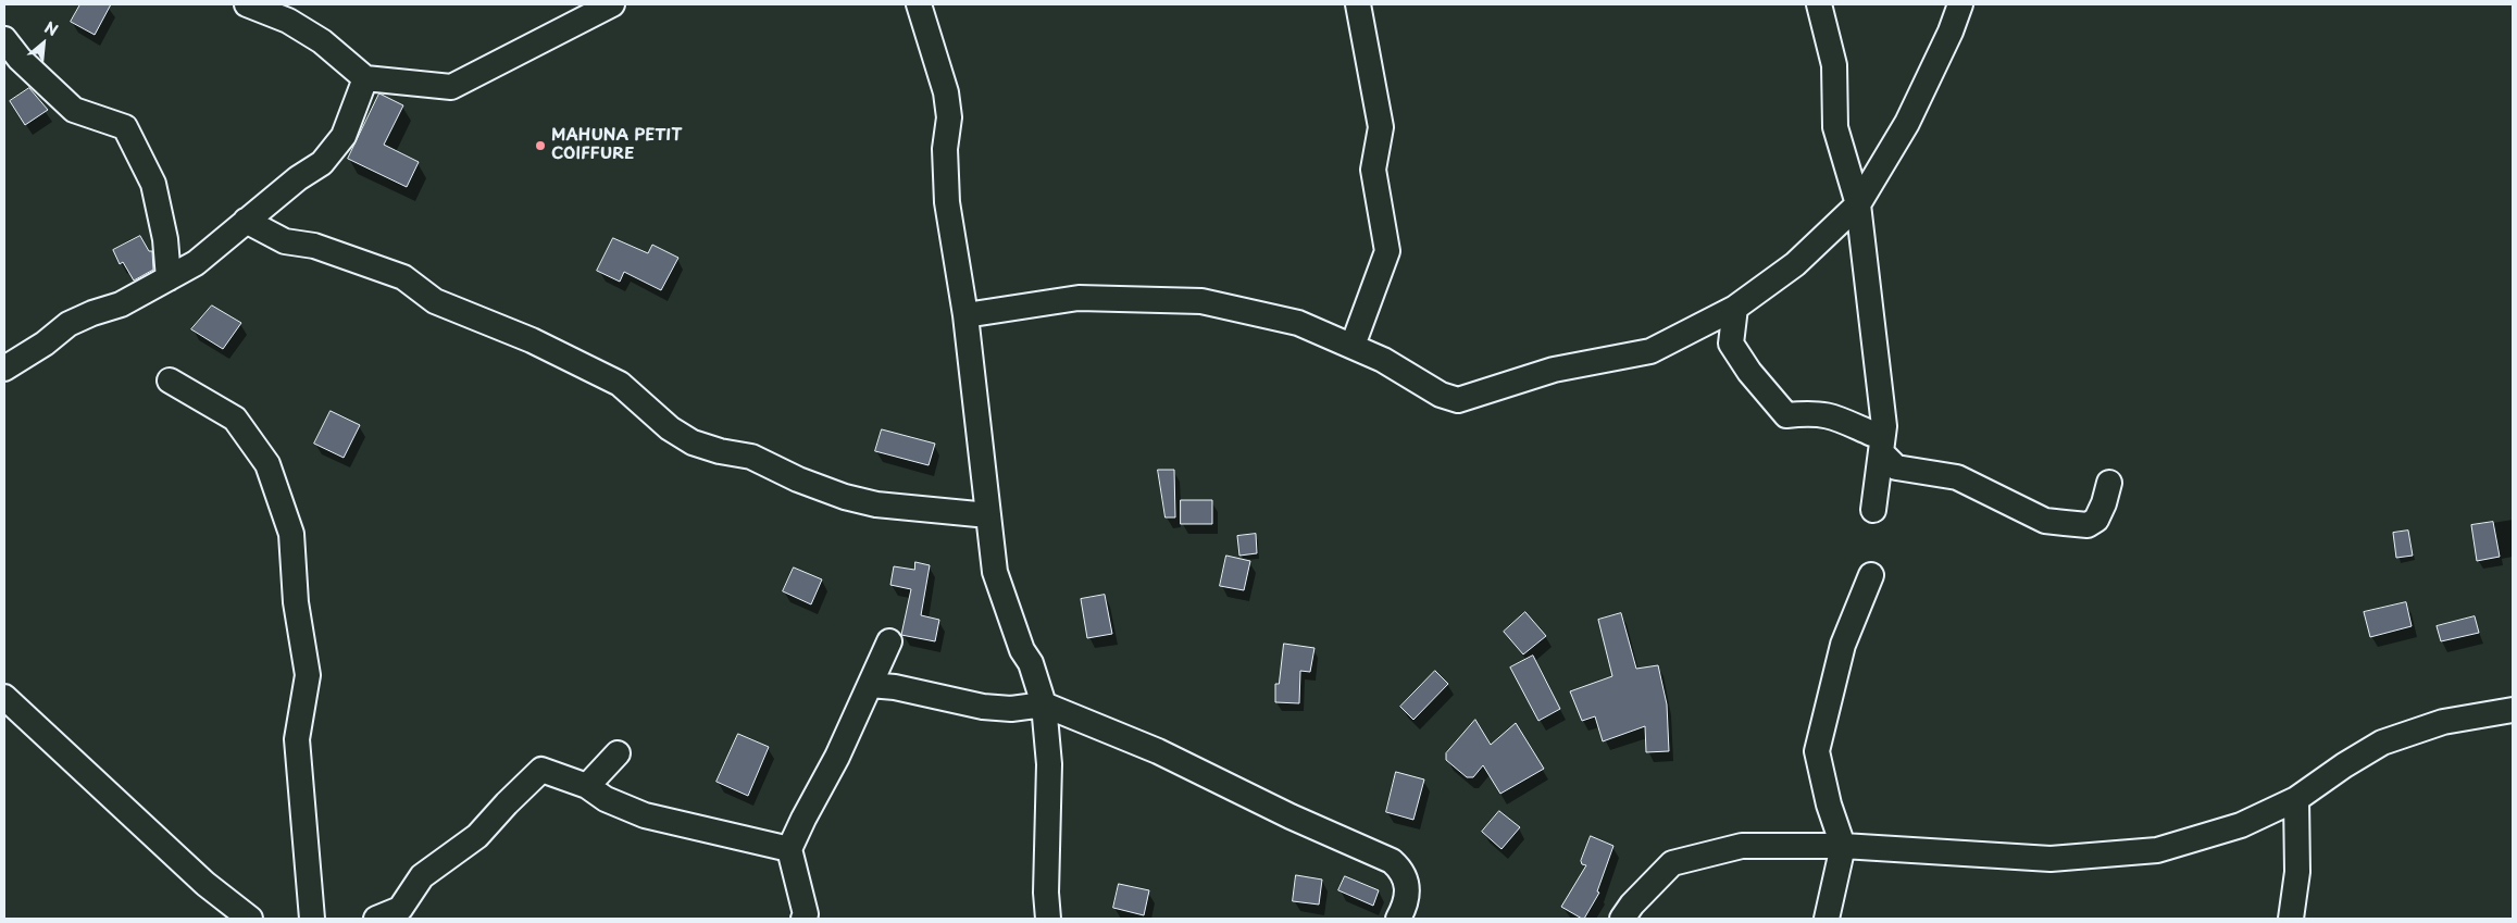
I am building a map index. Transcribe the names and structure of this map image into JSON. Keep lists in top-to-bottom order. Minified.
{"places":["MAHUNA PETIT COIFFURE"],"north":"top right"}
